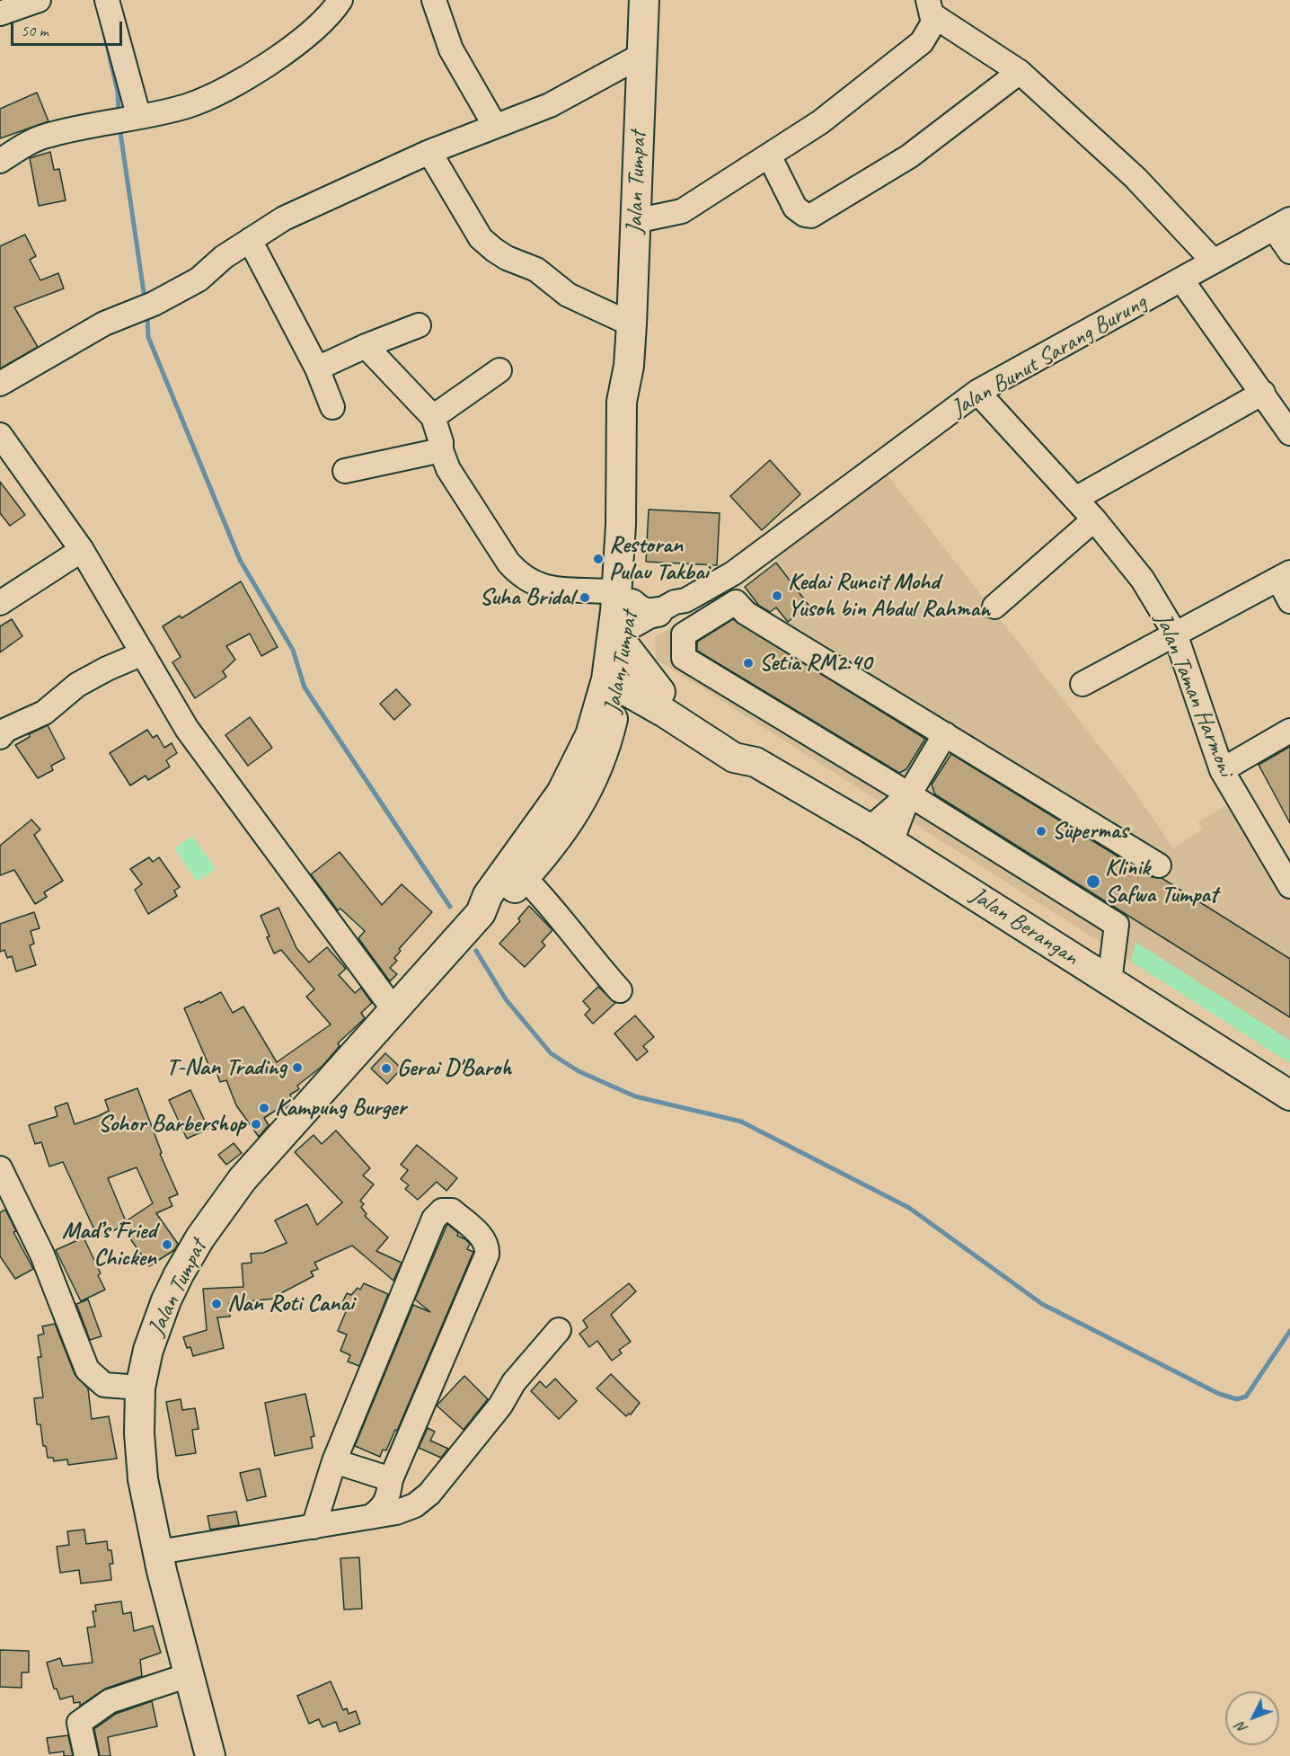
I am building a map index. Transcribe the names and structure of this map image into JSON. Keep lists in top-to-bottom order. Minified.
{"streets":{"main road":["Jalan Tumpat","Jalan Berangan"],"street":["Jalan Bunut Sarang Burung","Jalan Taman Harmoni"]},"crossings":[["Jalan Tumpat","Jalan Bunut Sarang Burung"],["Jalan Tumpat","Jalan Berangan"],["Jalan Bunut Sarang Burung","Jalan Taman Harmoni"],["Jalan Bunut Sarang Burung","Jalan Berangan"]],"places":["Restoran Pulau Takbai","Kedai Runcit Mohd Yusoh bin Abdul Rahman","Suha Bridal","Setia RM2.40","Supermas","Klinik Safwa Tumpat","T-Nan Trading","Gerai D'Baroh","Kampung Burger","Sohor Barbershop","Mad’s Fried Chicken","Nan Roti Canai"],"scale_bar":"50 m","north":"bottom left"}
